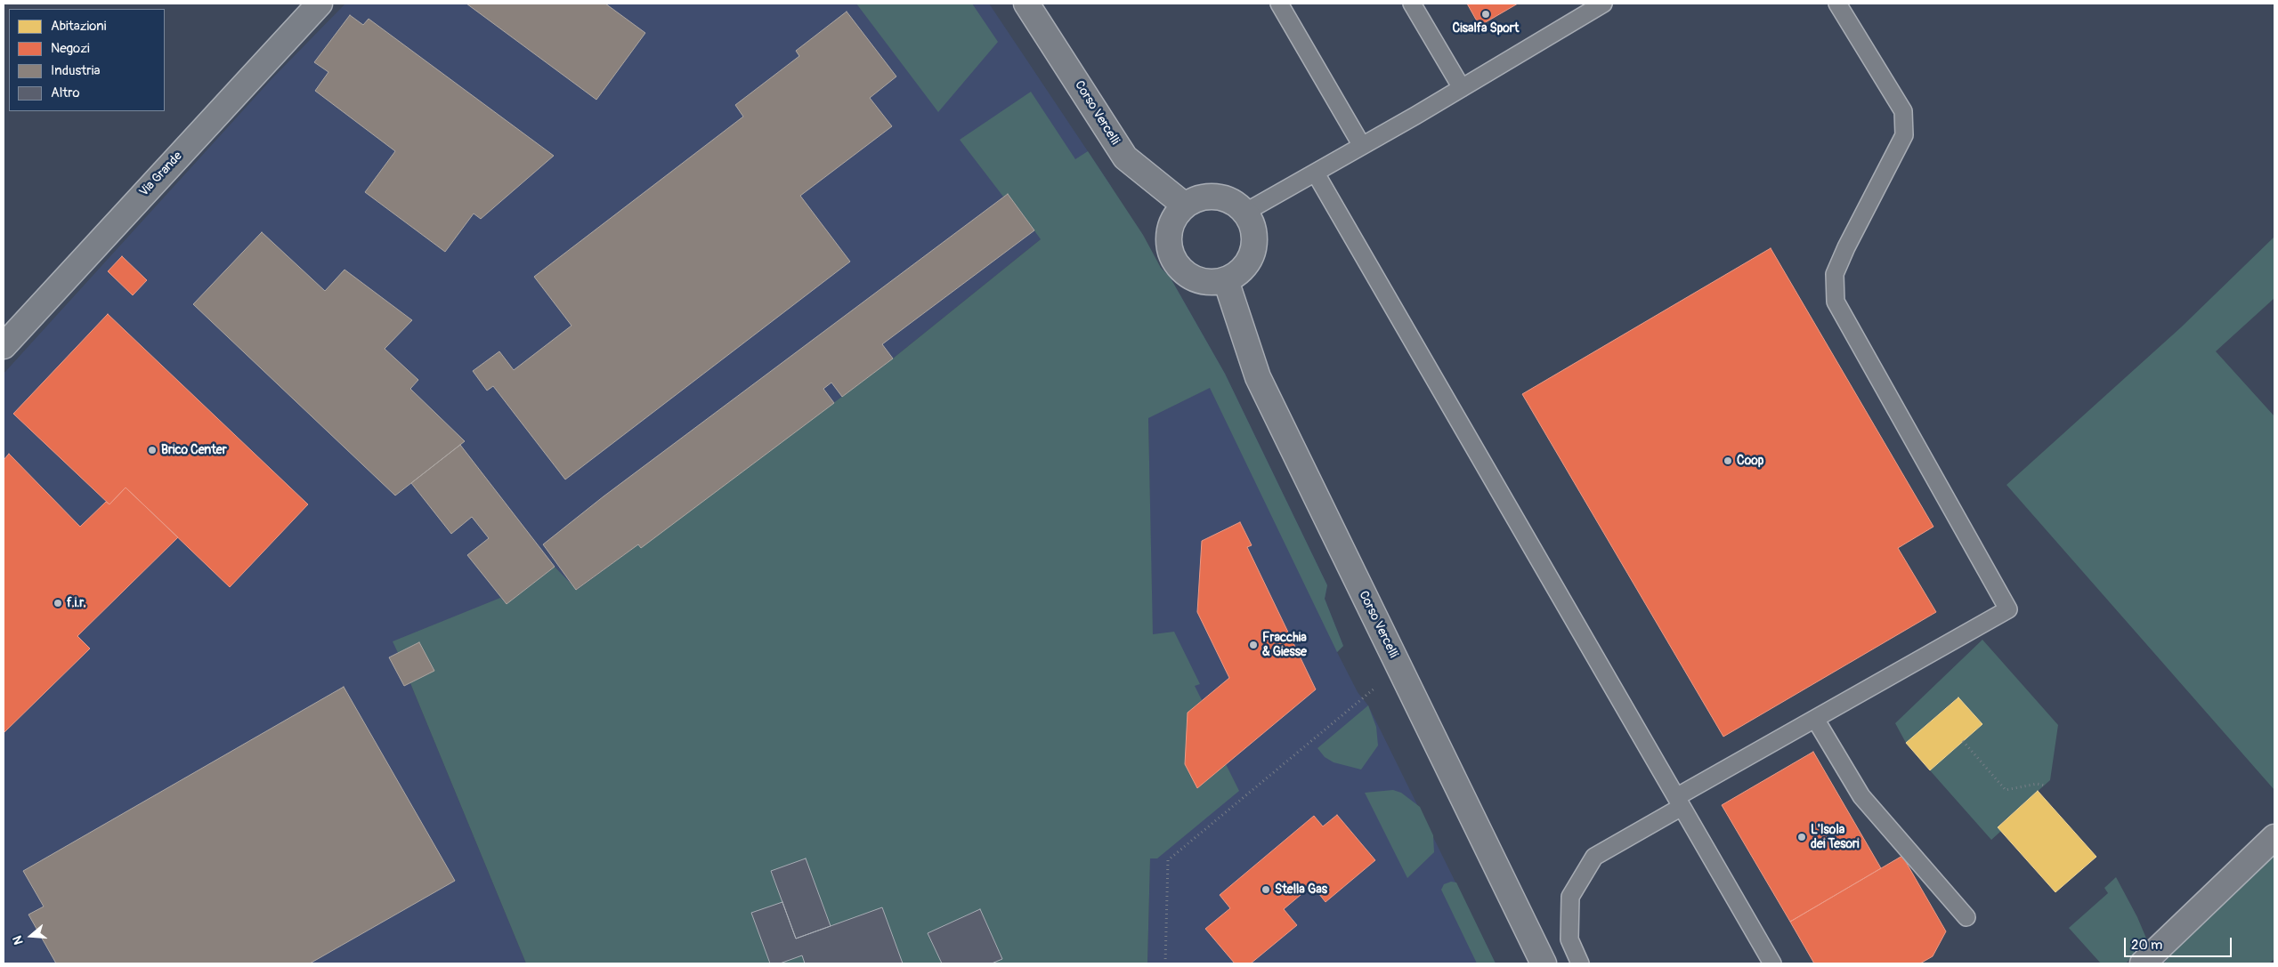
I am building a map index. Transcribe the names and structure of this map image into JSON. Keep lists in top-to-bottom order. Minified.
{"streets":{"main road":["Corso Vercelli","Via Grande"]},"places":["Cisalfa Sport","Brico Center","Coop","f.i.r.","Fracchia & Giesse","L'Isola dei Tesori","Stella Gas"],"legend":["Abitazioni","Negozi","Industria","Altro"],"scale_bar":"20 m","north":"left"}
